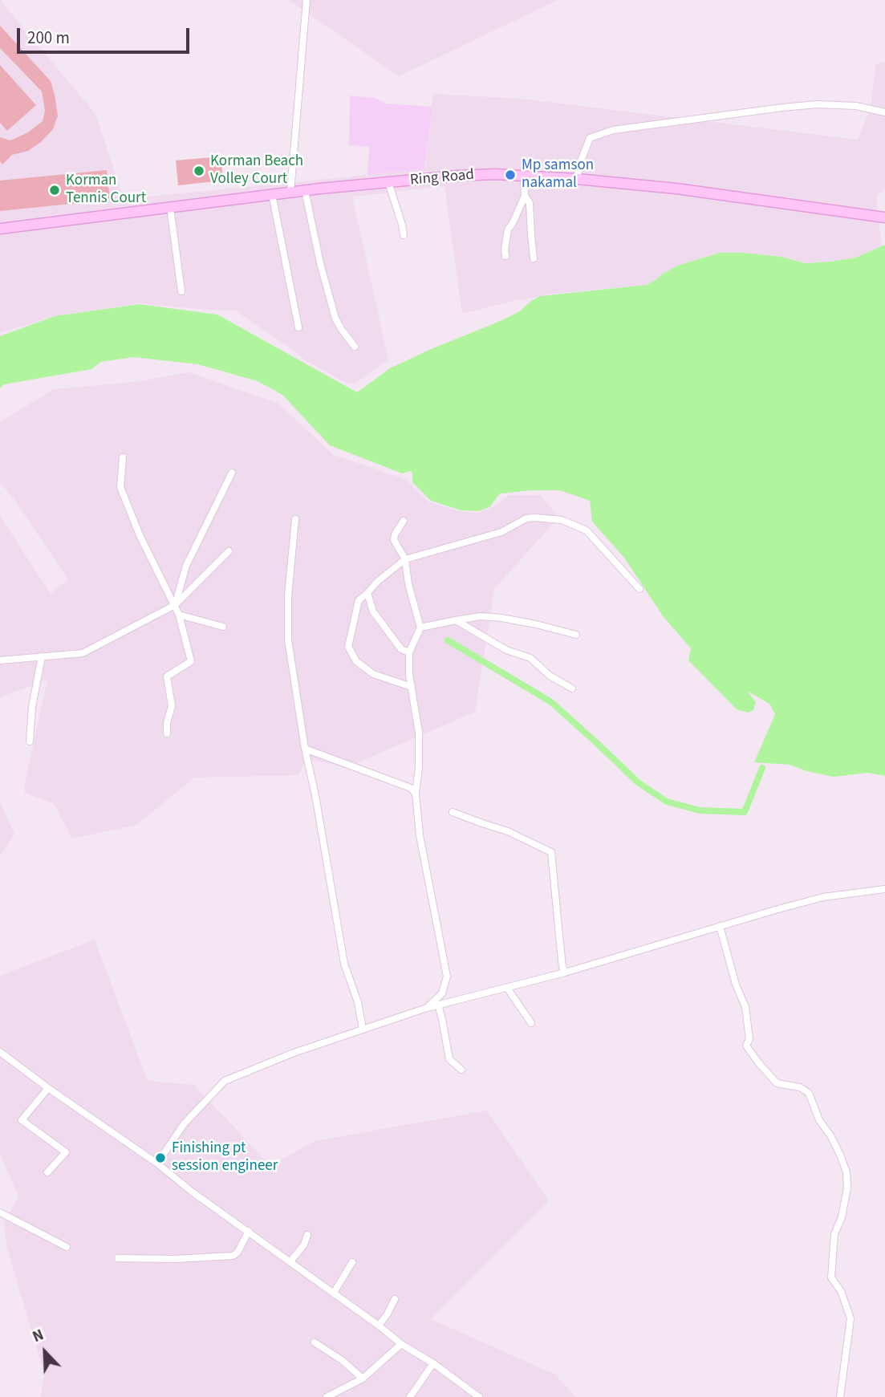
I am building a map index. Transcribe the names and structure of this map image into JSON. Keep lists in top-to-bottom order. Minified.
{"streets":{"main road":["Ring Road"]},"places":["Korman Beach Volley Court","Mp samson nakamal","Korman Tennis Court","Finishing pt session engineer"],"scale_bar":"200 m","north":"top left"}
